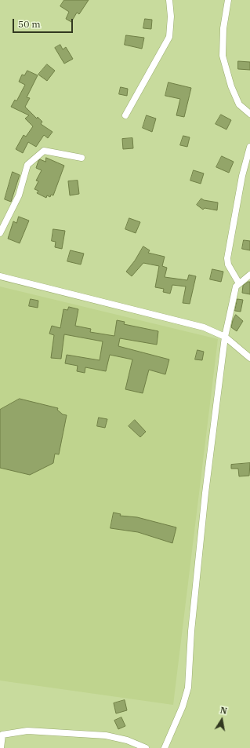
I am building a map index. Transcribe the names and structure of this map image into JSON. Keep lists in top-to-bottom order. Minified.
{"scale_bar":"50 m","north":"top"}
